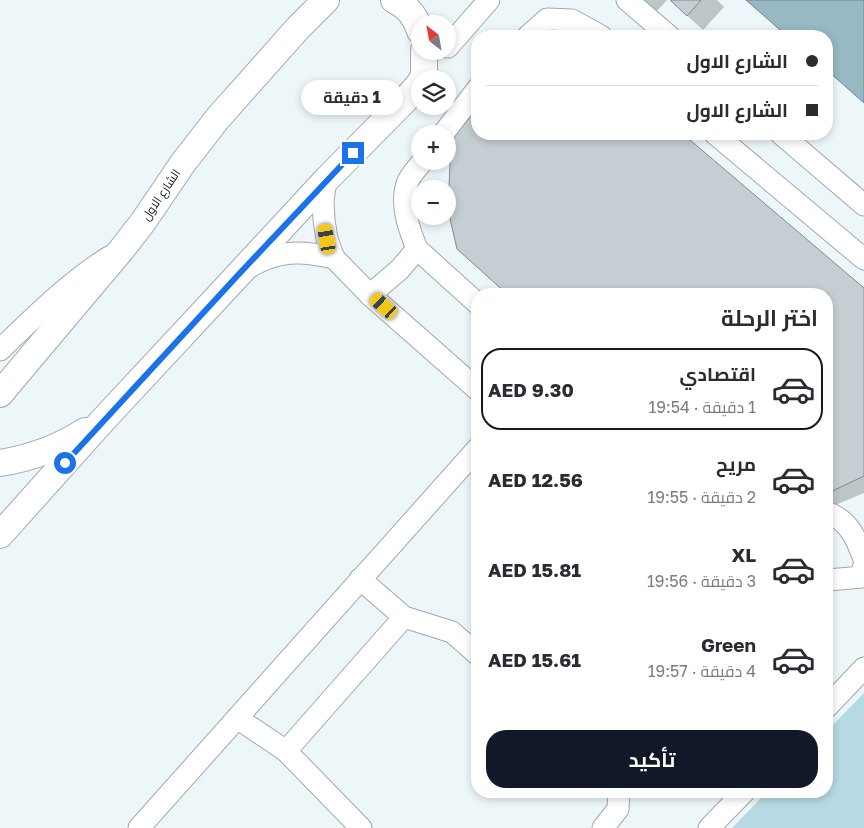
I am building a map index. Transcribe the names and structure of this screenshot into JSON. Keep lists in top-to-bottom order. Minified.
{"streets":{"main road":["الشارع الاول"]},"north":"top left","page":{"map_buttons":["+","−"],"banner":["الشارع الاول","الشارع الاول"],"bubble":"1 دقيقة","heading":"اختر الرحلة","list":[{"name":"اقتصادي","note":"1 دقيقة · 19:54","value":"AED 9.30"},{"name":"مريح","note":"2 دقيقة · 19:55","value":"AED 12.56"},{"name":"XL","note":"3 دقيقة · 19:56","value":"AED 15.81"},{"name":"Green","note":"4 دقيقة · 19:57","value":"AED 15.61"}],"buttons":"تأكيد"}}
